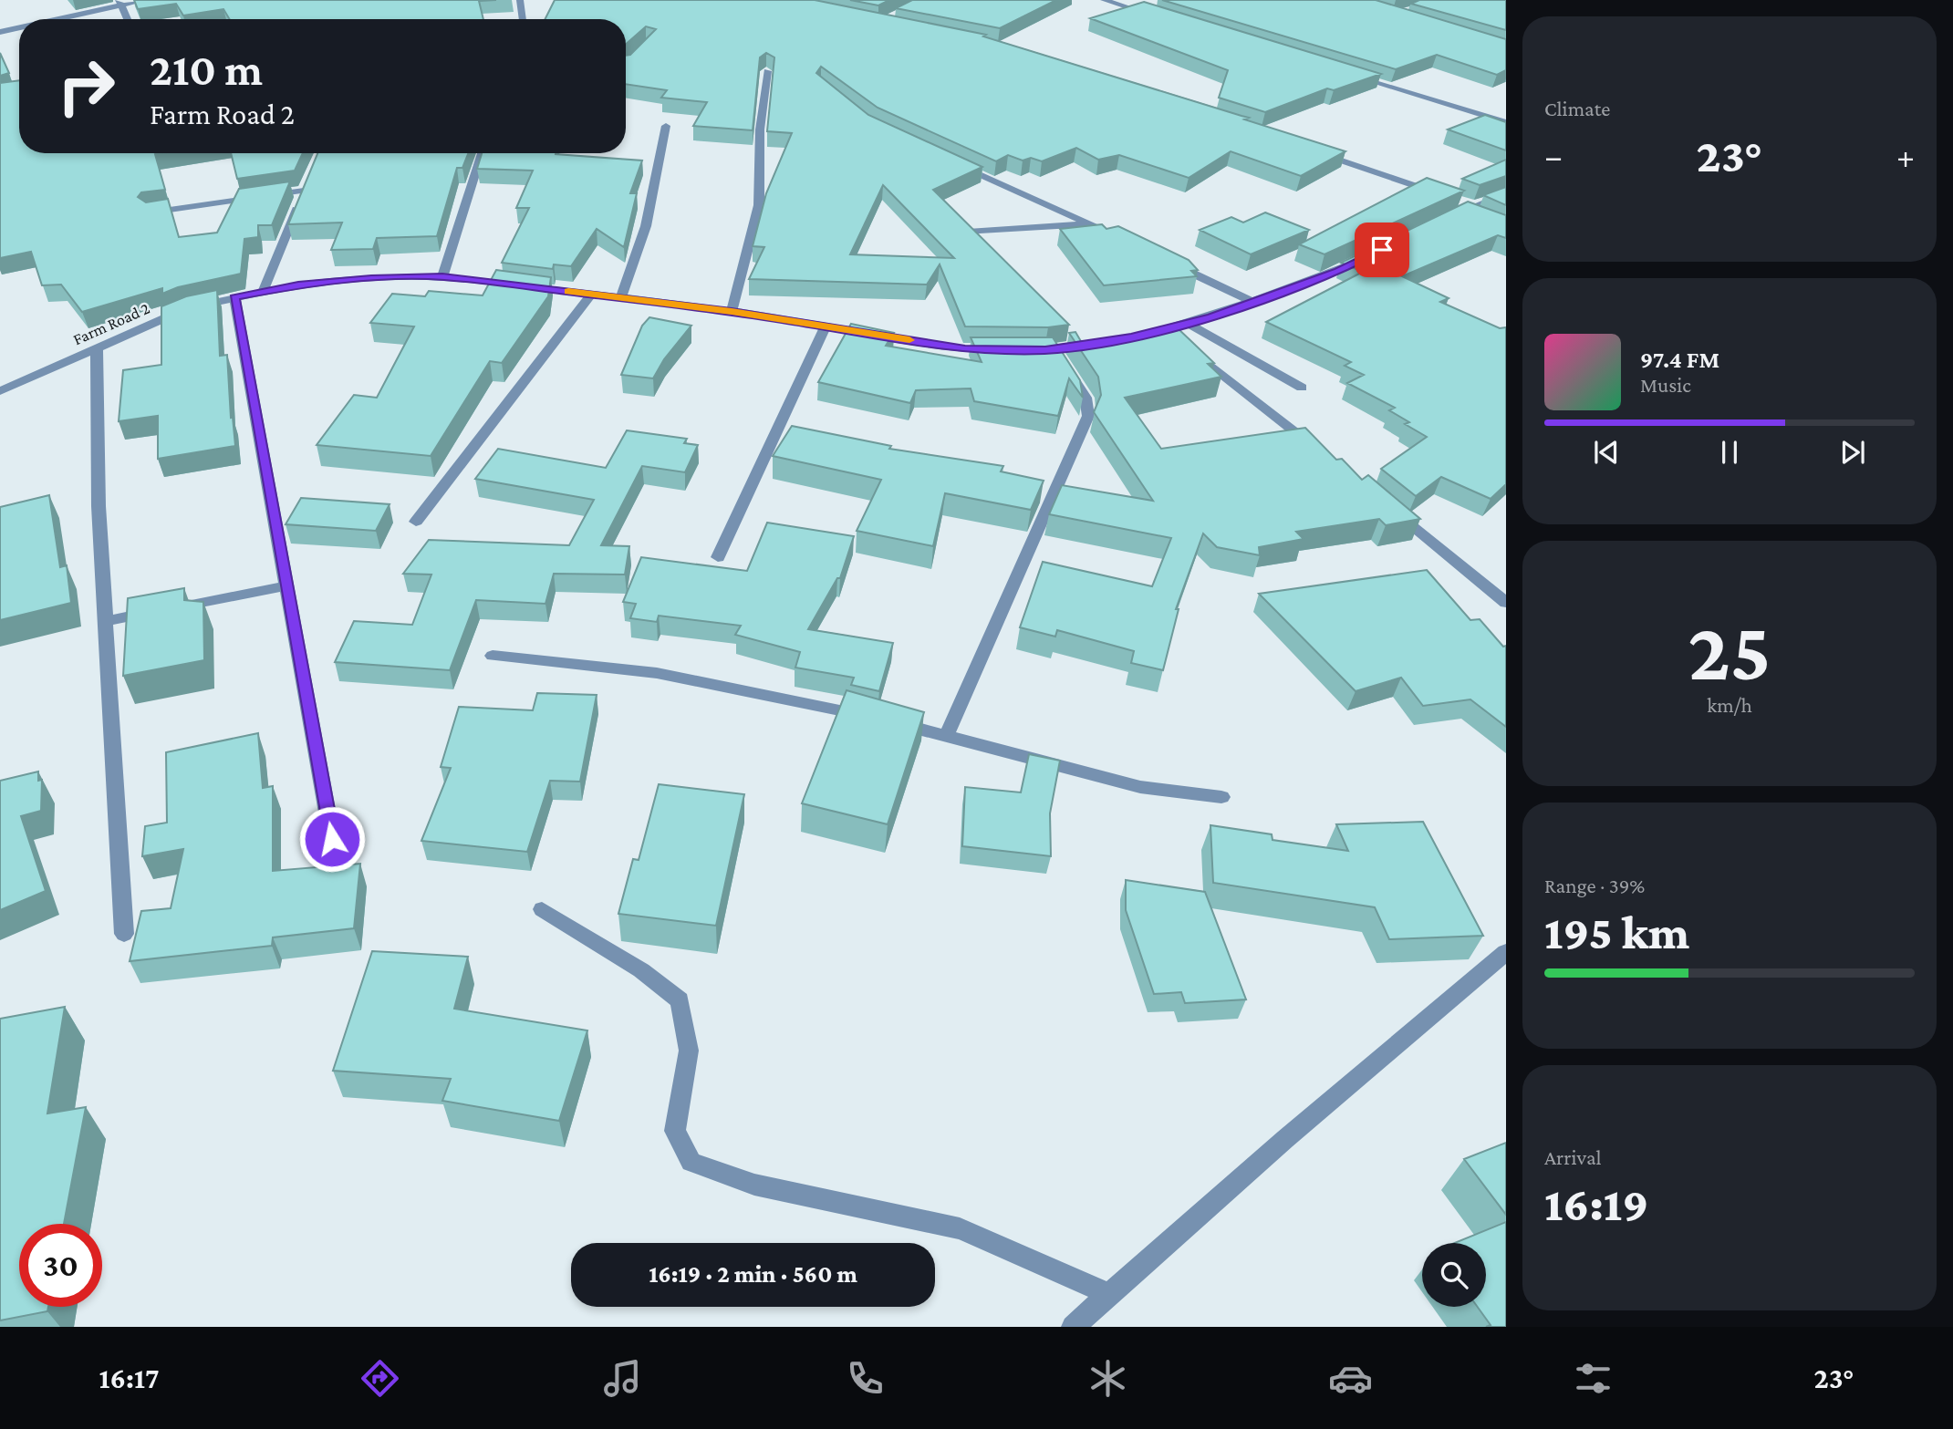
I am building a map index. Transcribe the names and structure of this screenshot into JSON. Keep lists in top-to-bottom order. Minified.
{"streets":{"street":["Farm Road 2"]},"page":{"tile":["Climate",["25","km/h"],["Range · 39%","195 km"],["Arrival","16:19"]],"turn":["210 m","Farm Road 2"],"heat":["−","23°","+"],"song":["97.4 FM","Music"],"limit":"30","trip":"16:19 · 2 min · 560 m","tabs":["16:17","23°"]}}
